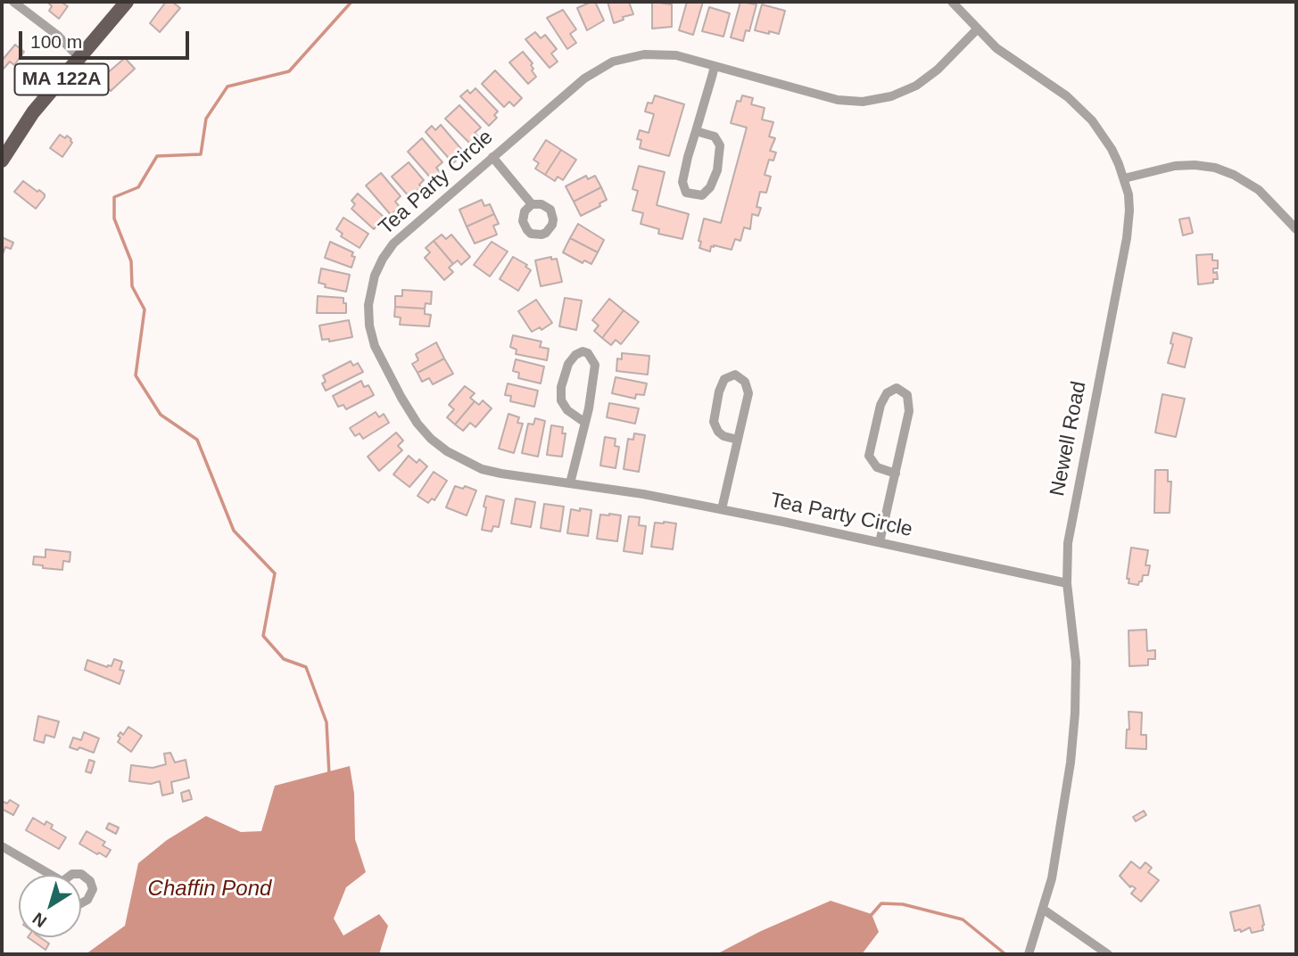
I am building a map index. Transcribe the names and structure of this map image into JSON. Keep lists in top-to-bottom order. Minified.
{"streets":{"main road":["MA 122A"],"street":["Tea Party Circle","Newell Road"]},"crossings":[["Tea Party Circle","Newell Road"]],"water":["Chaffin Pond"],"scale_bar":"100 m","north":"bottom left"}
